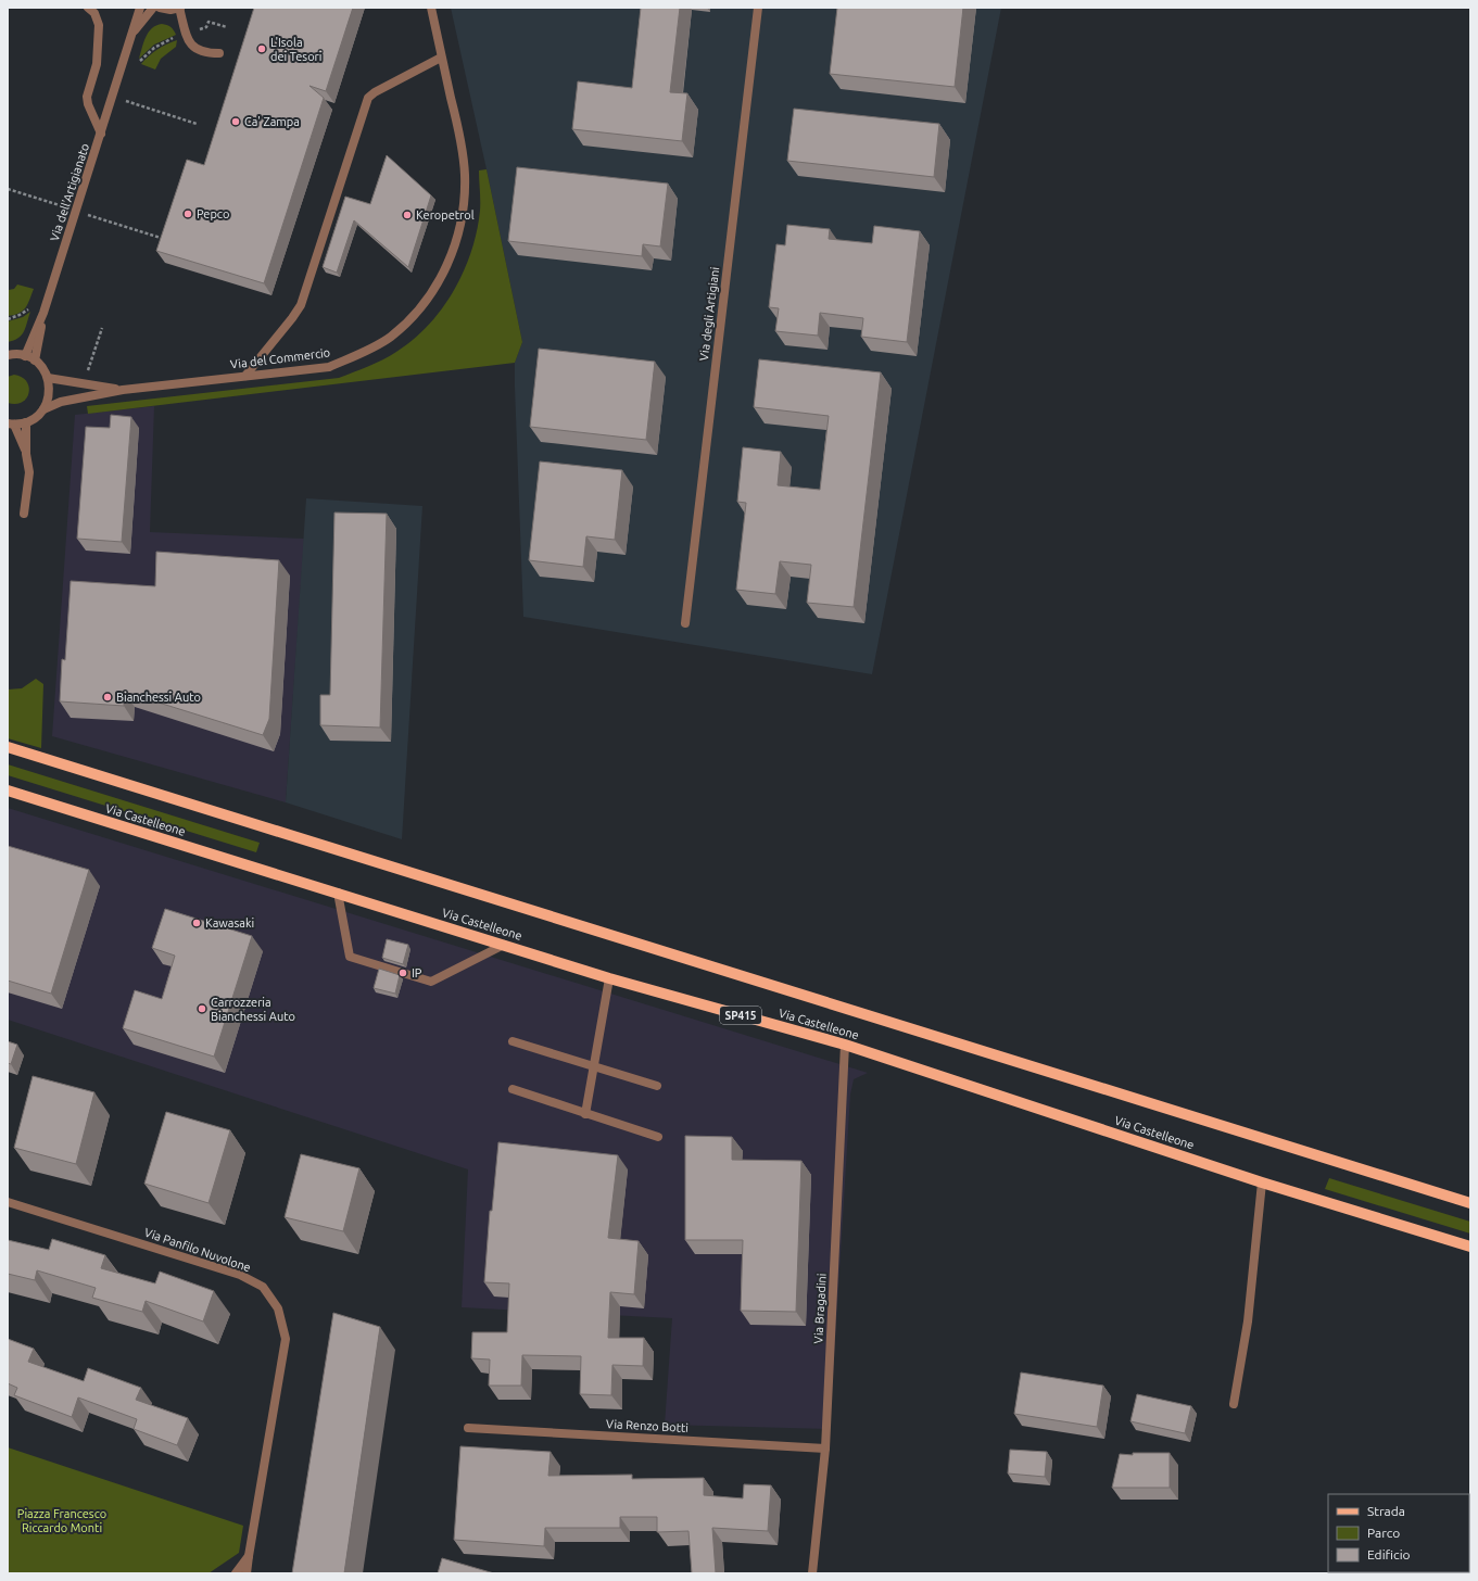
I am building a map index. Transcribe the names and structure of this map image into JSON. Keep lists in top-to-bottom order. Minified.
{"streets":{"main road":["Via Castelleone","SP415"],"street":["Via dell'Artigianato","Via degli Artigiani","Via del Commercio","Via Panfilo Nuvolone","Via Bragadini","Via Renzo Botti"]},"crossings":[["Via Castelleone","Via Bragadini"],["Via Bragadini","Via Renzo Botti"]],"parks":["Piazza Francesco Riccardo Monti"],"places":["L'Isola dei Tesori","Ca' Zampa","Pepco","Keropetrol","Bianchessi Auto","Kawasaki","IP","Carrozzeria Bianchessi Auto"],"legend":["Strada","Parco","Edificio"]}
